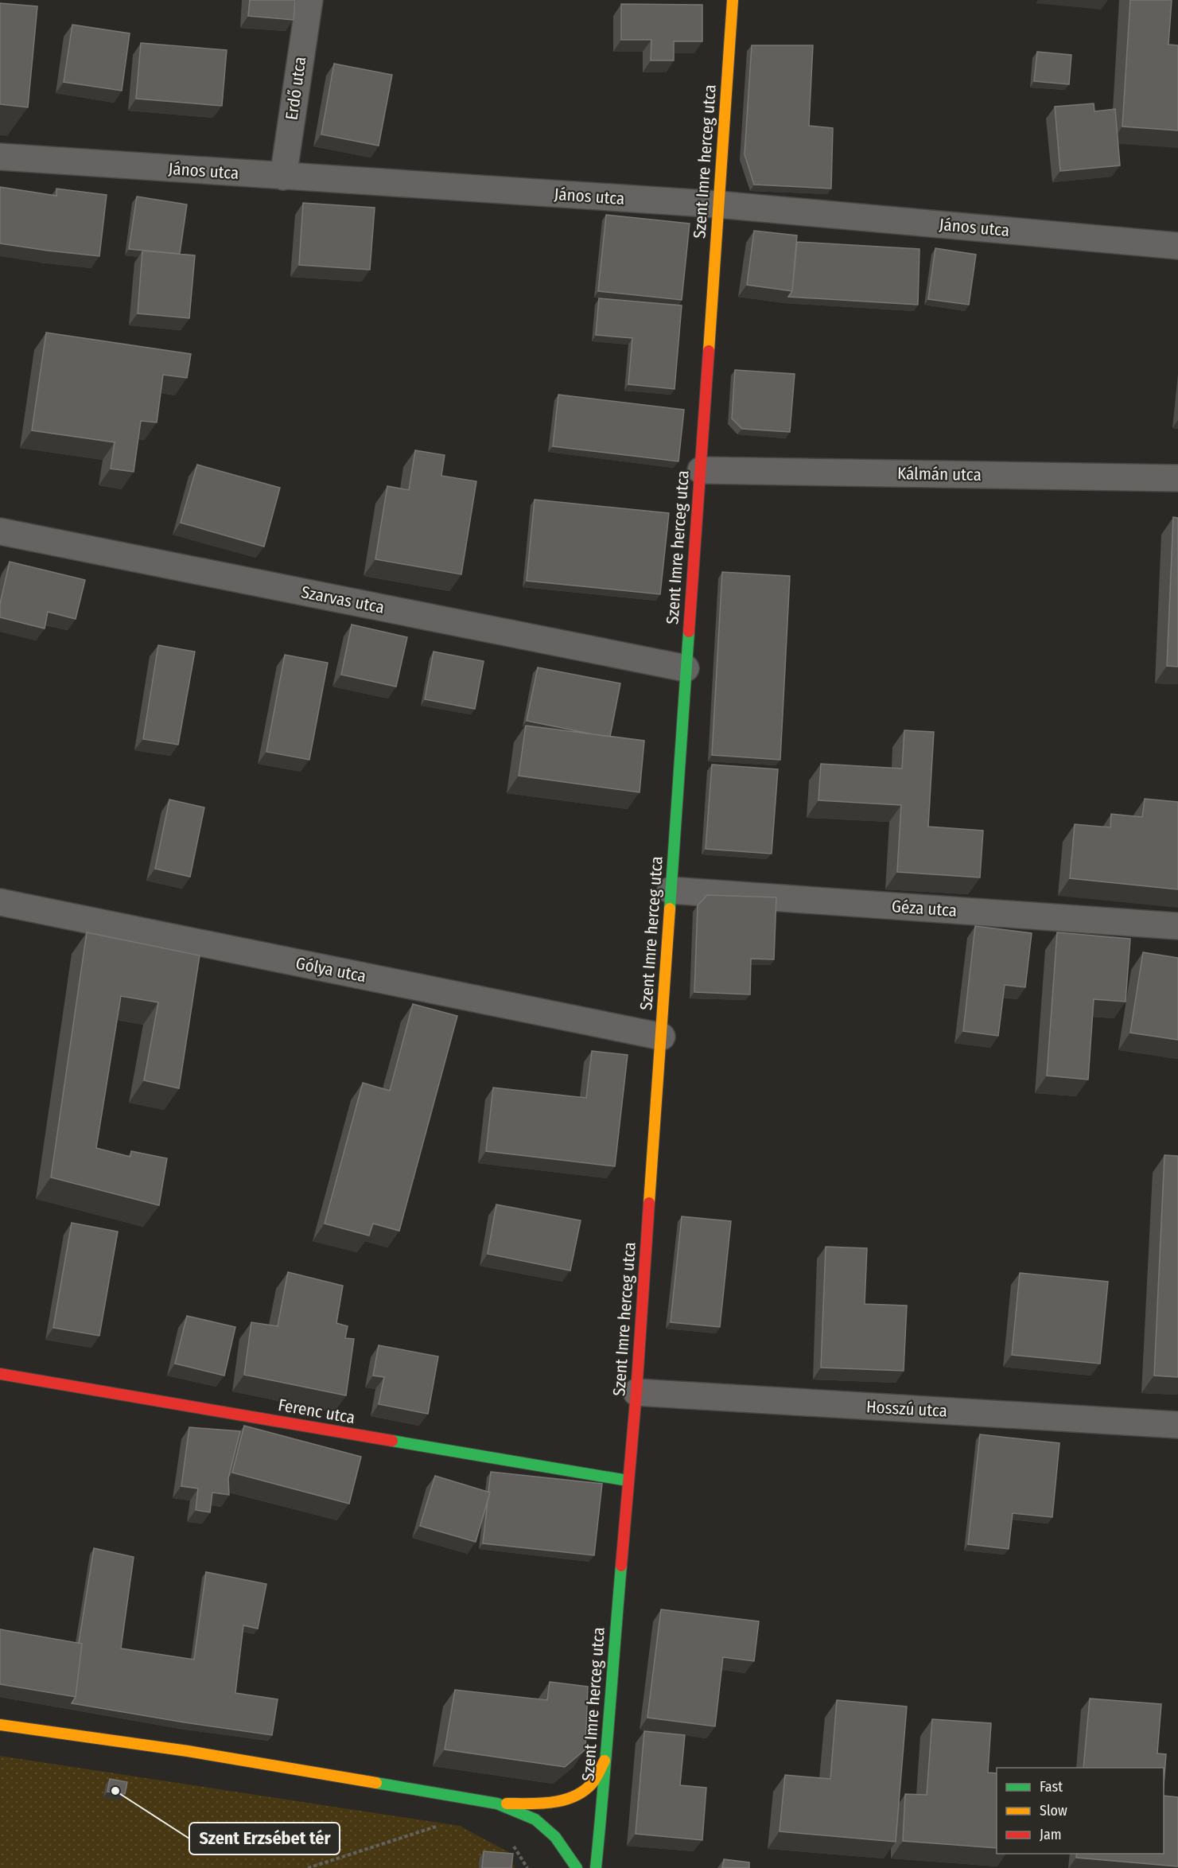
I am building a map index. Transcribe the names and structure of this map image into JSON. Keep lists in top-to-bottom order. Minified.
{"streets":{"street":["Erdő utca","Szent Imre herceg utca","János utca","Kálmán utca","Szarvas utca","Géza utca","Gólya utca","Hosszú utca","Ferenc utca"]},"crossings":[["Erdő utca","János utca"],["Szent Imre herceg utca","János utca"],["Szent Imre herceg utca","Kálmán utca"],["Szent Imre herceg utca","Szarvas utca"],["Szent Imre herceg utca","Géza utca"],["Szent Imre herceg utca","Gólya utca"],["Szent Imre herceg utca","Hosszú utca"],["Szent Imre herceg utca","Ferenc utca"]],"places":["Szent Erzsébet tér"],"legend":["Fast","Slow","Jam"]}
